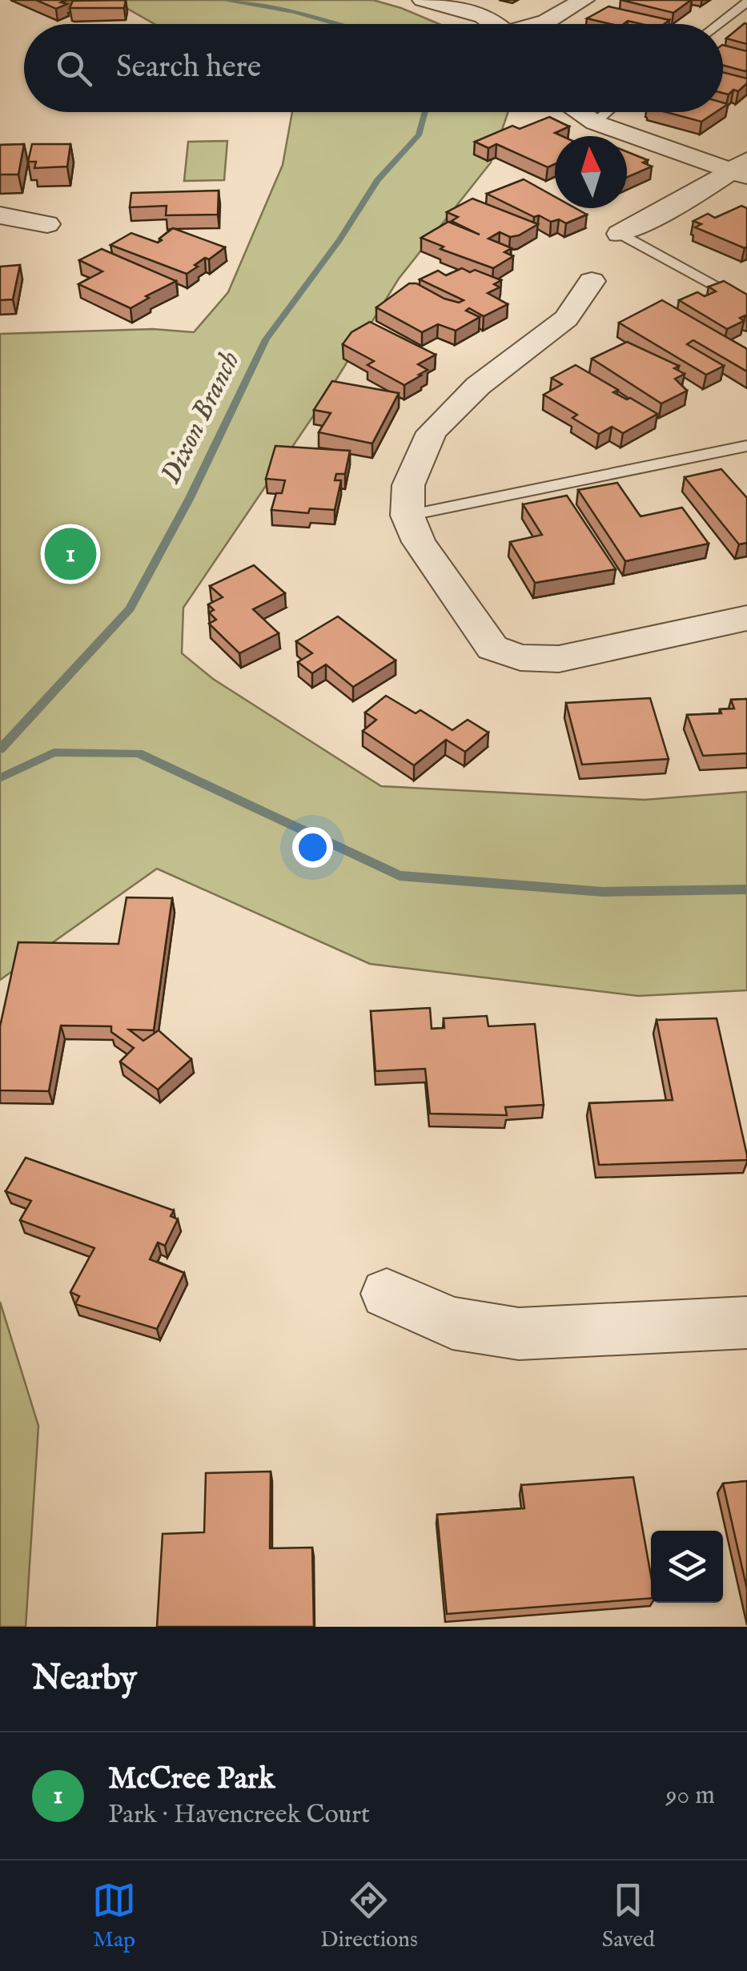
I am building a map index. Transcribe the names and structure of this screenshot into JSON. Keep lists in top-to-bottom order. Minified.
{"water":["Dixon Branch"],"north":"top","page":{"search":"Search here","pins":"1","heading":"Nearby","list":[{"mark":"1","name":"McCree Park","note":"Park · Havencreek Court","value":"90 m"}],"nav":["Map","Directions","Saved"]}}
